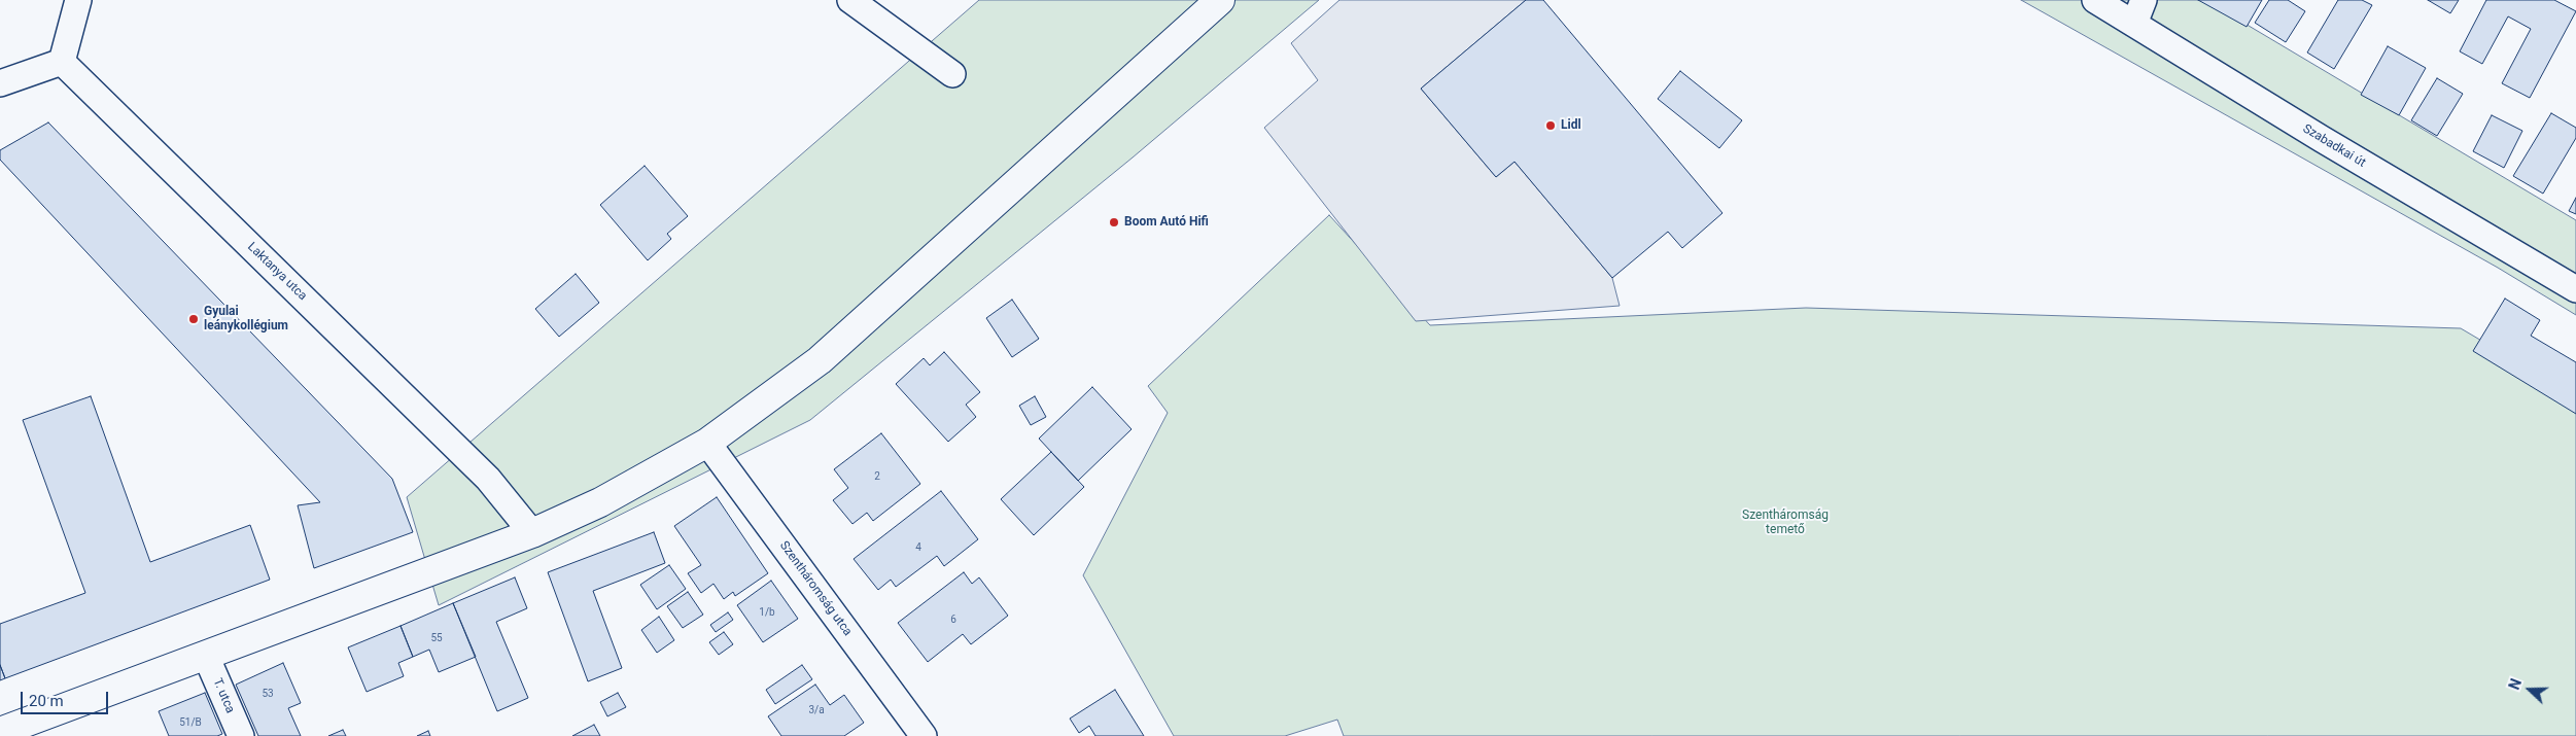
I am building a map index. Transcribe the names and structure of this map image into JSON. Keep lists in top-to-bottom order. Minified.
{"streets":{"street":["Szabadkai út","Laktanya utca","Szentháromság utca","T. utca"]},"parks":["Szentháromság temető"],"places":["Lidl","Boom Autó Hifi","Gyulai leánykollégium"],"house_numbers":["2","4","1/b","6","55","53","3/a","51/B"],"scale_bar":"20 m","north":"left"}
